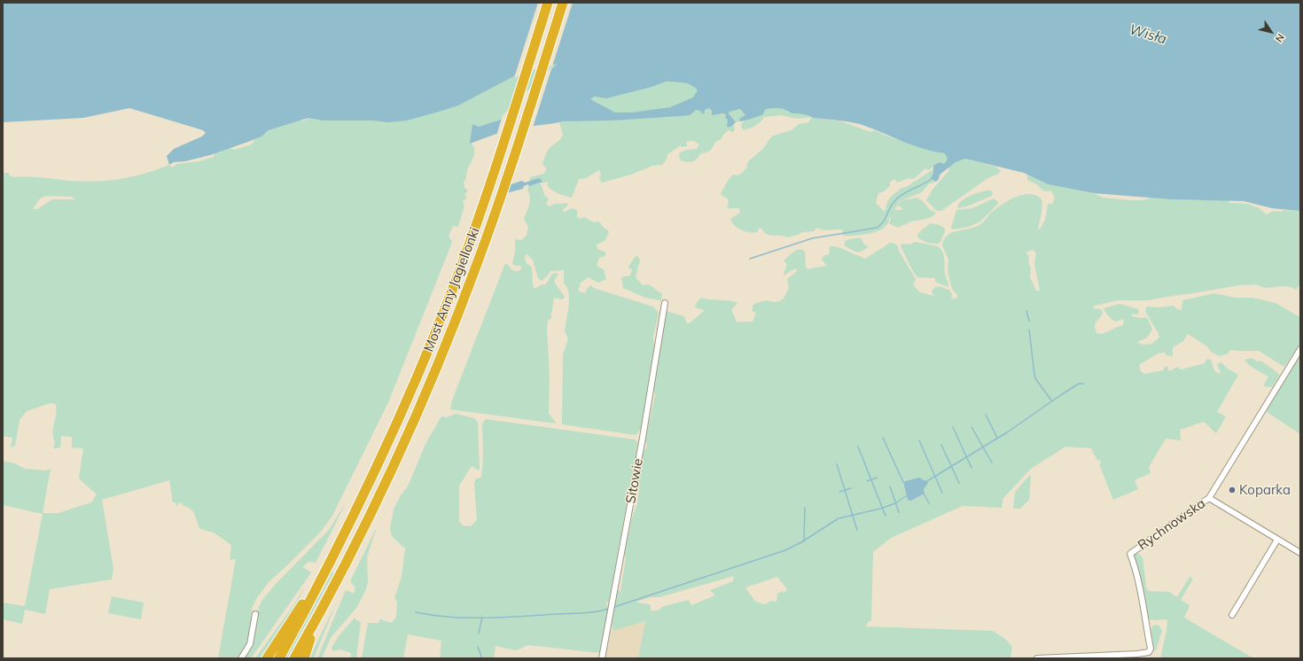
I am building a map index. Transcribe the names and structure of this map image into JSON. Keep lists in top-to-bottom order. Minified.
{"streets":{"highway":["Most Anny Jagiellonki"],"street":["Sitowie","Rychnowska"]},"water":["Wisła"],"places":["Koparka"],"north":"bottom right"}
